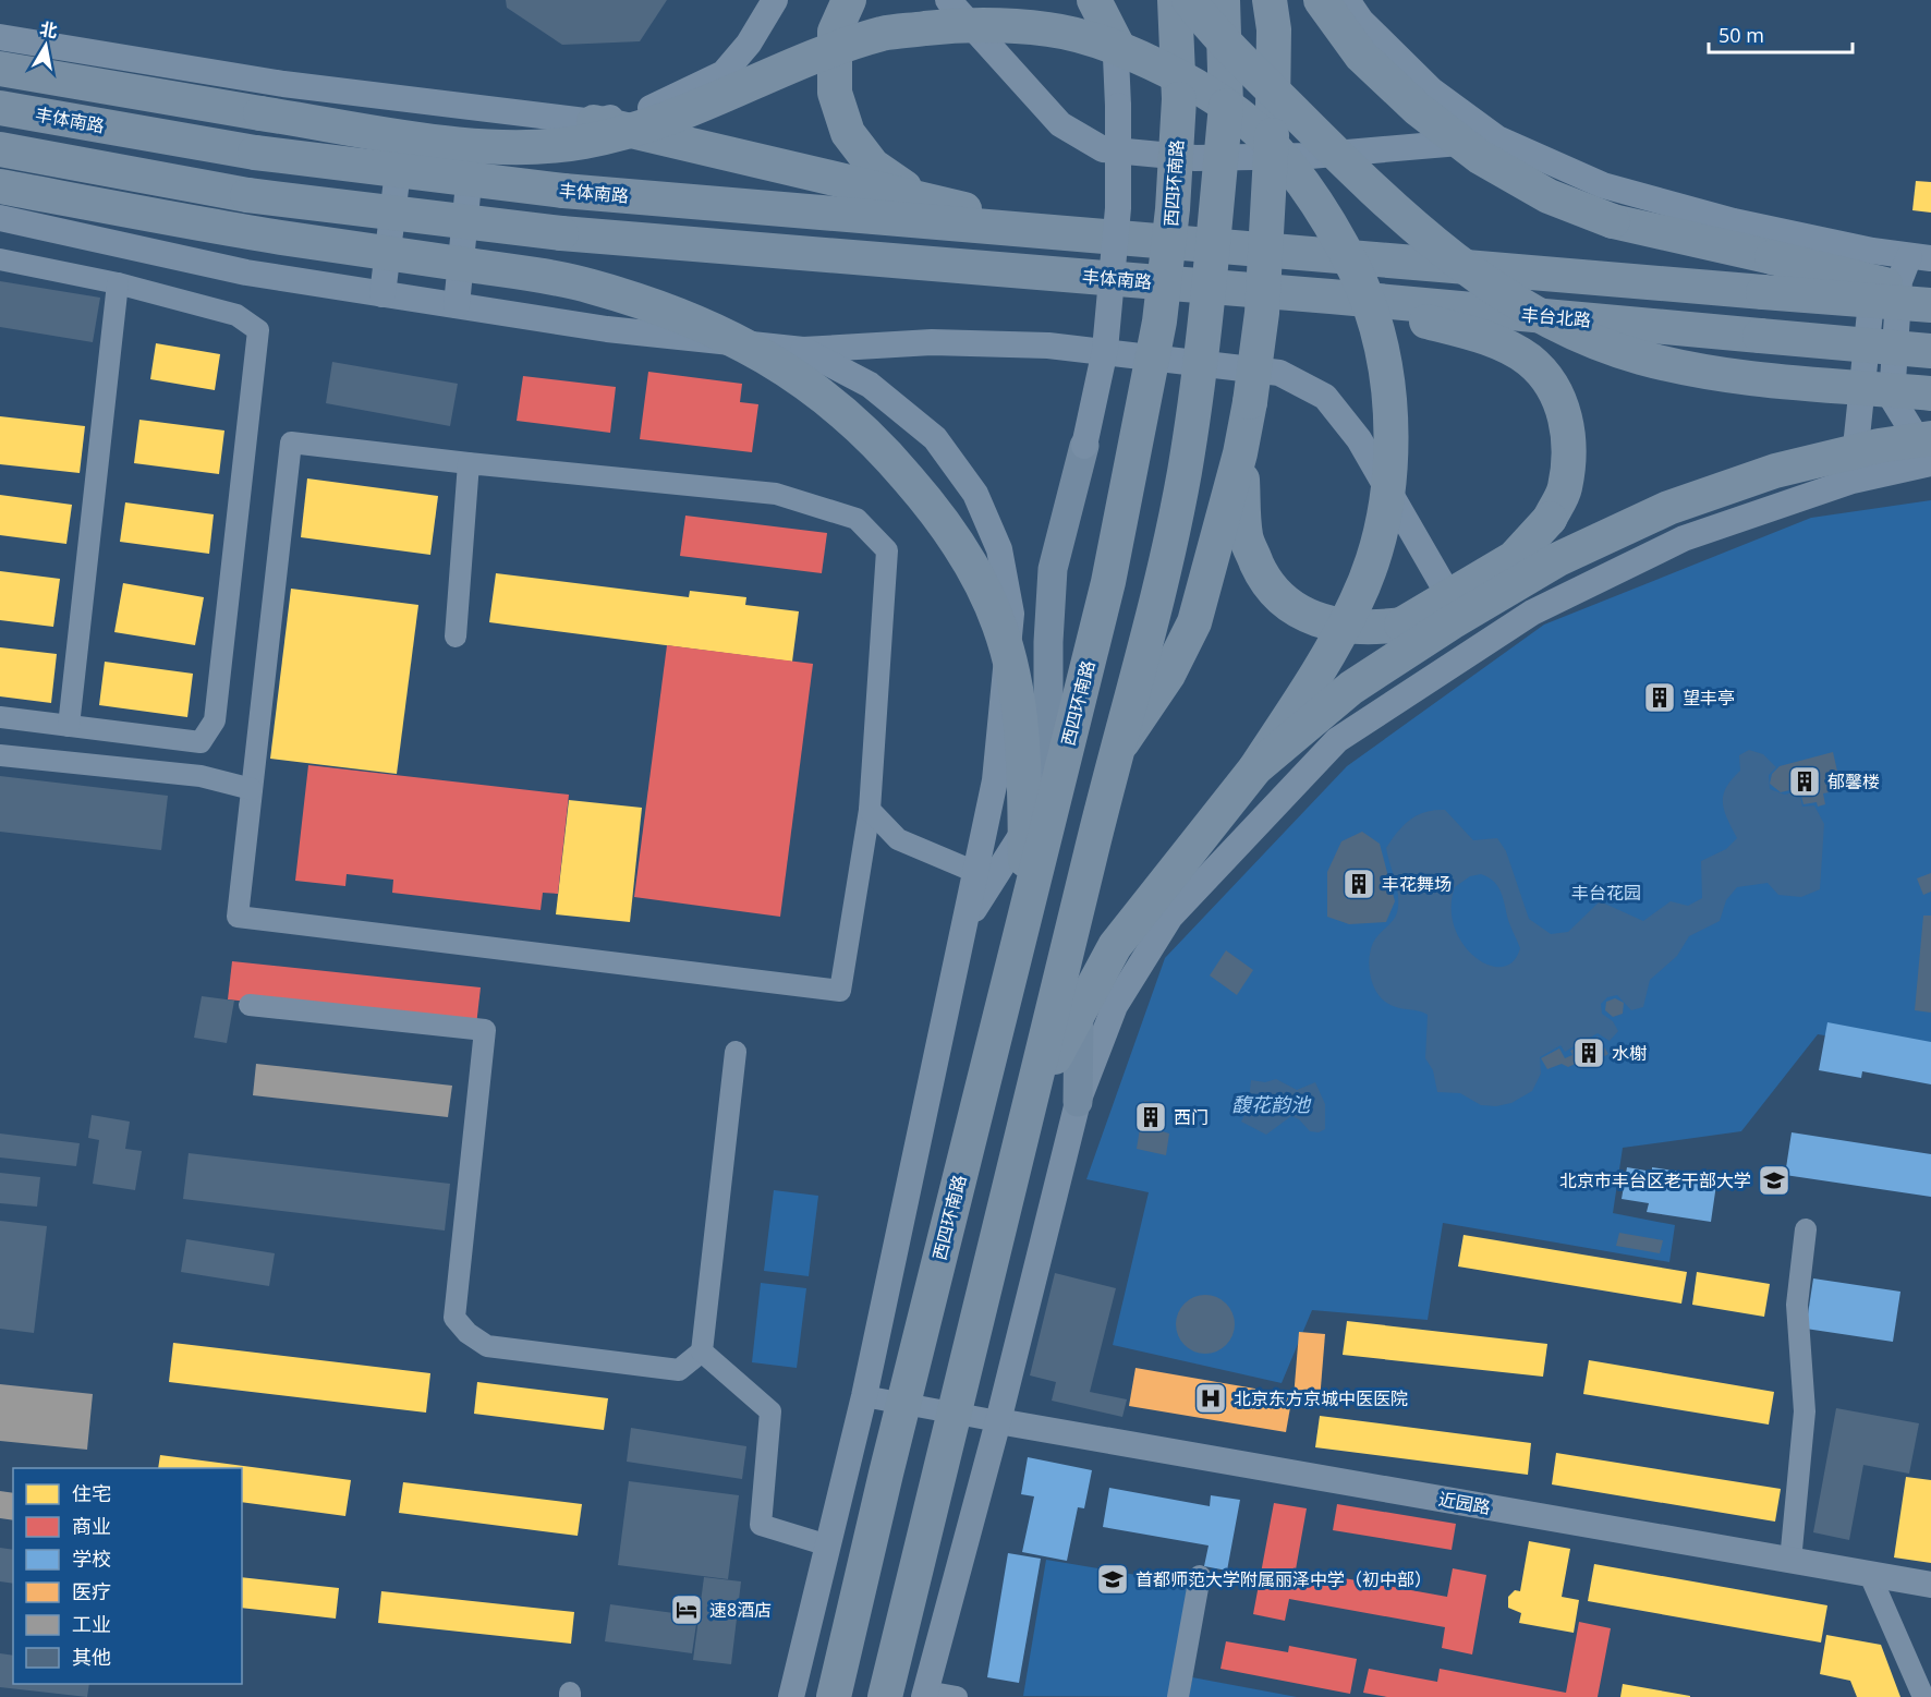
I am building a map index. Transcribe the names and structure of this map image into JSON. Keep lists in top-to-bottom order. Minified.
{"streets":{"highway":["丰体南路","西四环南路","丰台北路"],"street":["近园路"]},"crossings":[["丰体南路","丰台北路"]],"water":["馥花韵池"],"parks":["丰台花园"],"places":{"building":["望丰亭","郁馨楼","丰花舞场","水榭","西门"],"school or university":["北京市丰台区老干部大学","首都师范大学附属丽泽中学（初中部）"],"hospital":["北京东方京城中医医院"],"hotel":["速8酒店"]},"legend":["住宅","商业","学校","医疗","工业","其他"],"scale_bar":"50 m","north":"top"}
